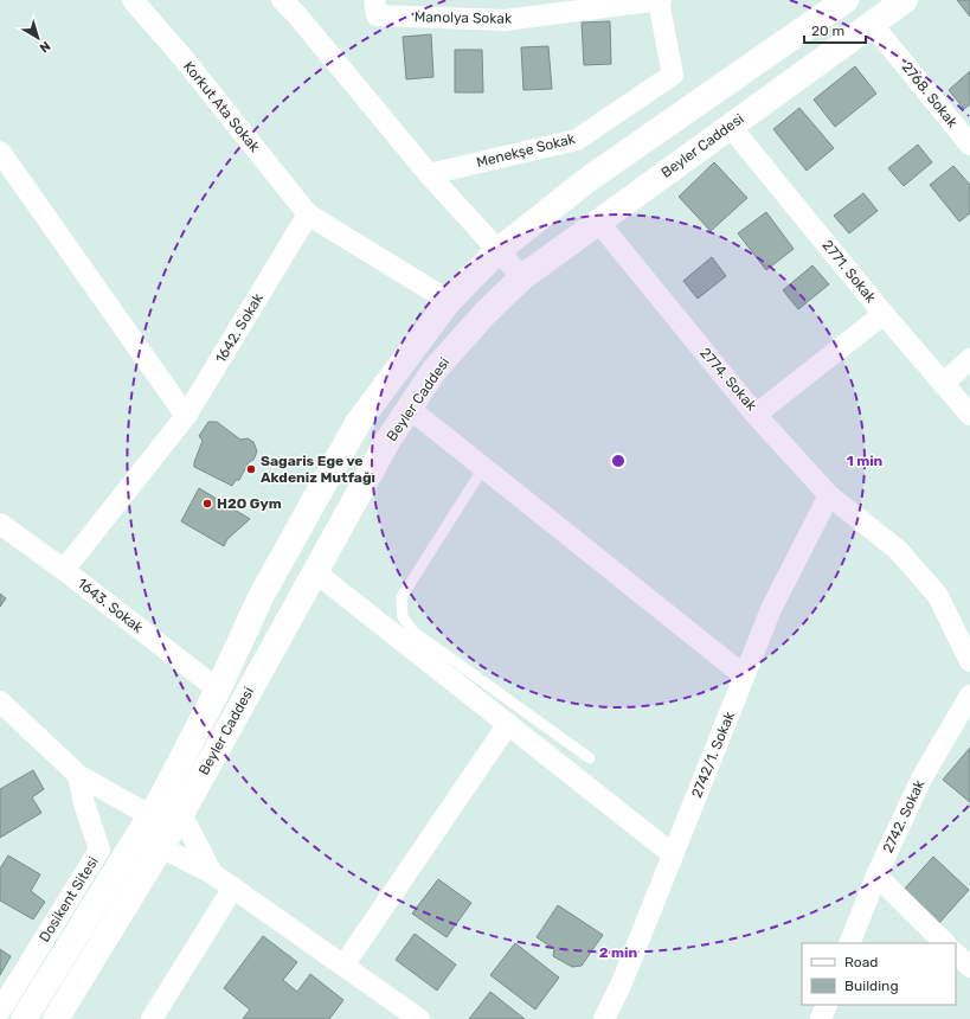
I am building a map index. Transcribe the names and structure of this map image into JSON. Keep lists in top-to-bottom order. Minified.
{"streets":{"main road":["Beyler Caddesi"],"street":["Manolya Sokak","2768. Sokak","Korkut Ata Sokak","Menekşe Sokak","2771. Sokak","1642. Sokak","2774. Sokak","1643. Sokak","2742/1. Sokak","2742. Sokak","Dosikent Sitesi"]},"crossings":[["Manolya Sokak","Menekşe Sokak"],["2768. Sokak","Beyler Caddesi"],["Korkut Ata Sokak","1642. Sokak"],["Beyler Caddesi","2771. Sokak"],["Beyler Caddesi","2774. Sokak"],["Beyler Caddesi","1643. Sokak"],["2771. Sokak","2774. Sokak"],["1642. Sokak","1643. Sokak"]],"places":["Sagaris Ege ve Akdeniz Mutfağı","H2O Gym"],"legend":["Road","Building"],"scale_bar":"20 m","north":"bottom right","rings":["1 min","2 min"]}
